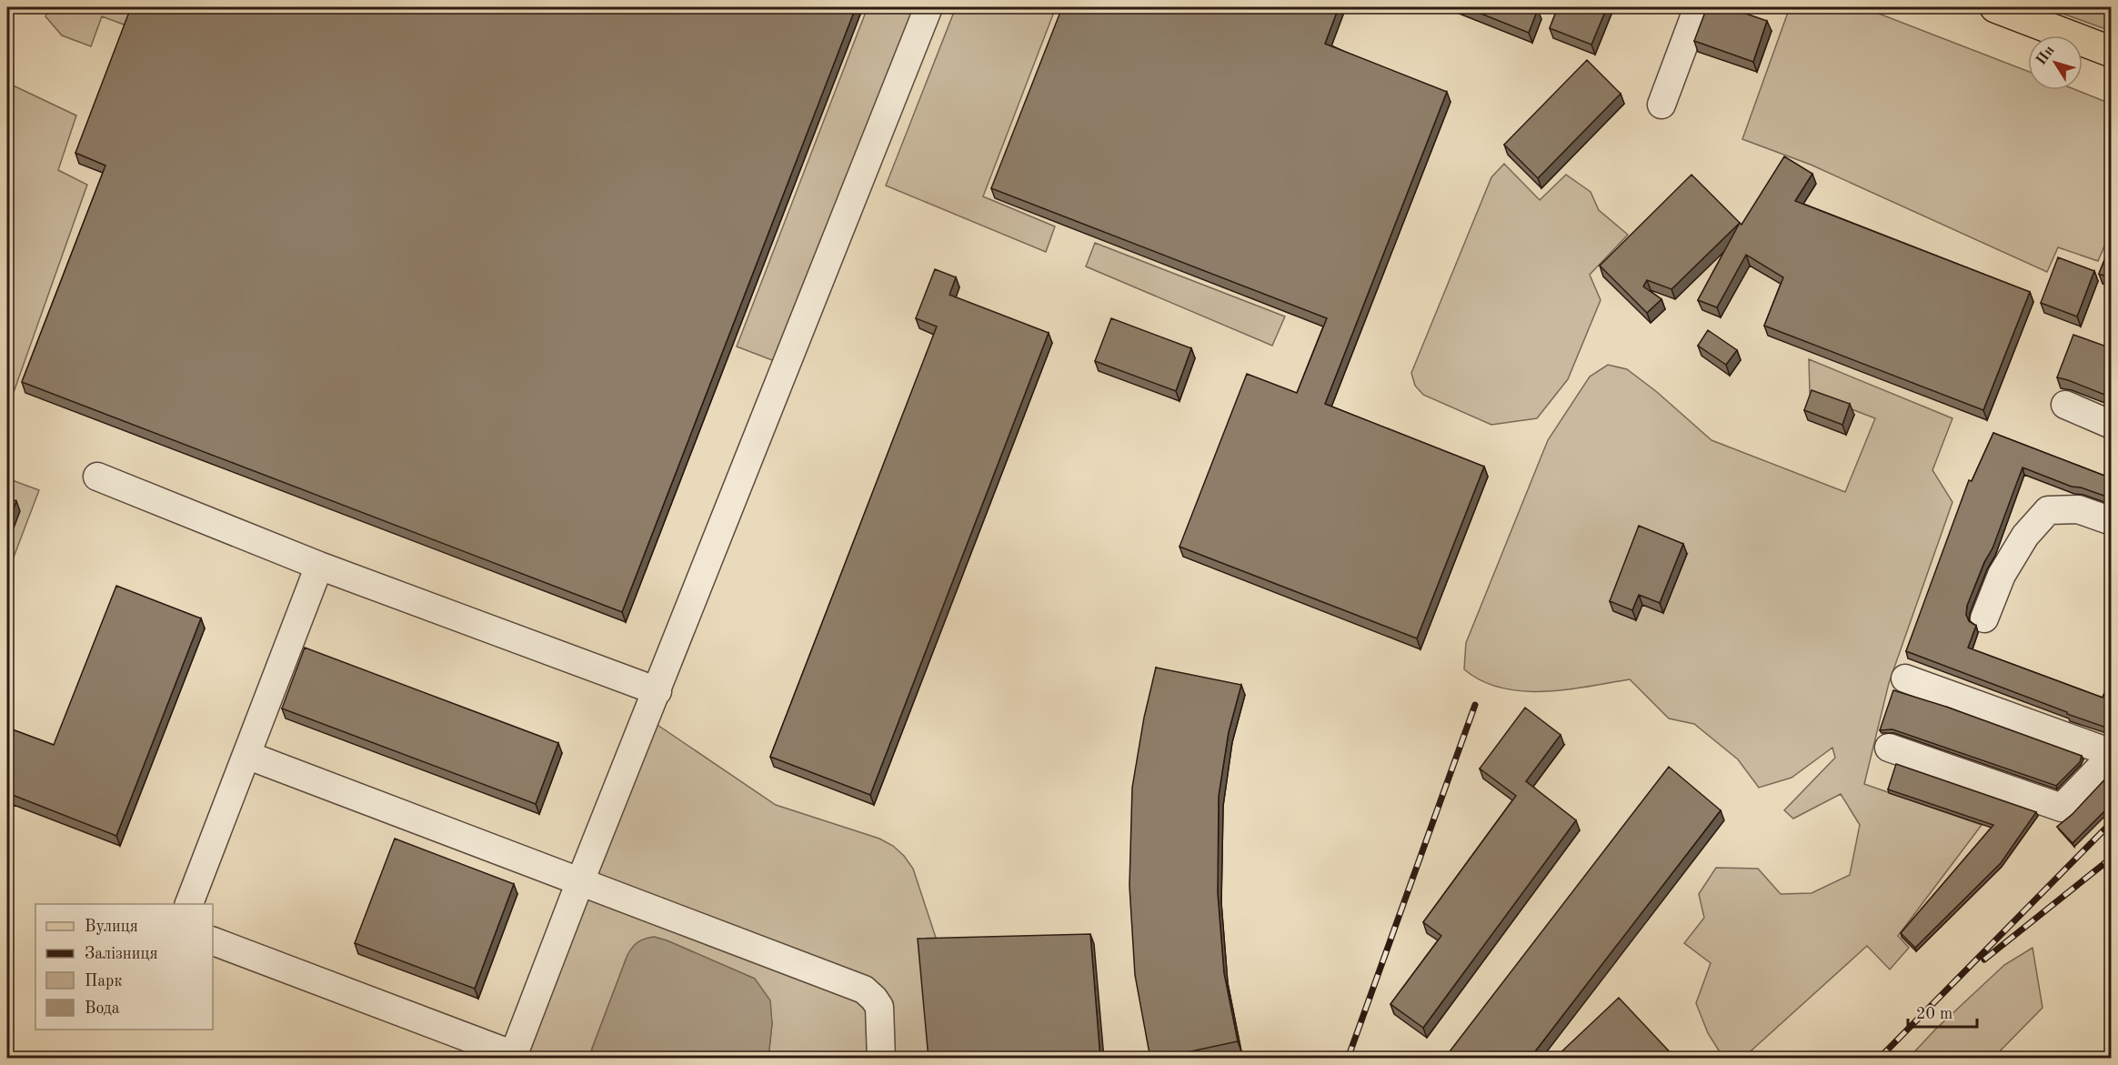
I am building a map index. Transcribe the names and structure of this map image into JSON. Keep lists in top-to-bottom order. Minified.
{"legend":["Вулиця","Залізниця","Парк","Вода"],"scale_bar":"20 m","north":"top left"}
